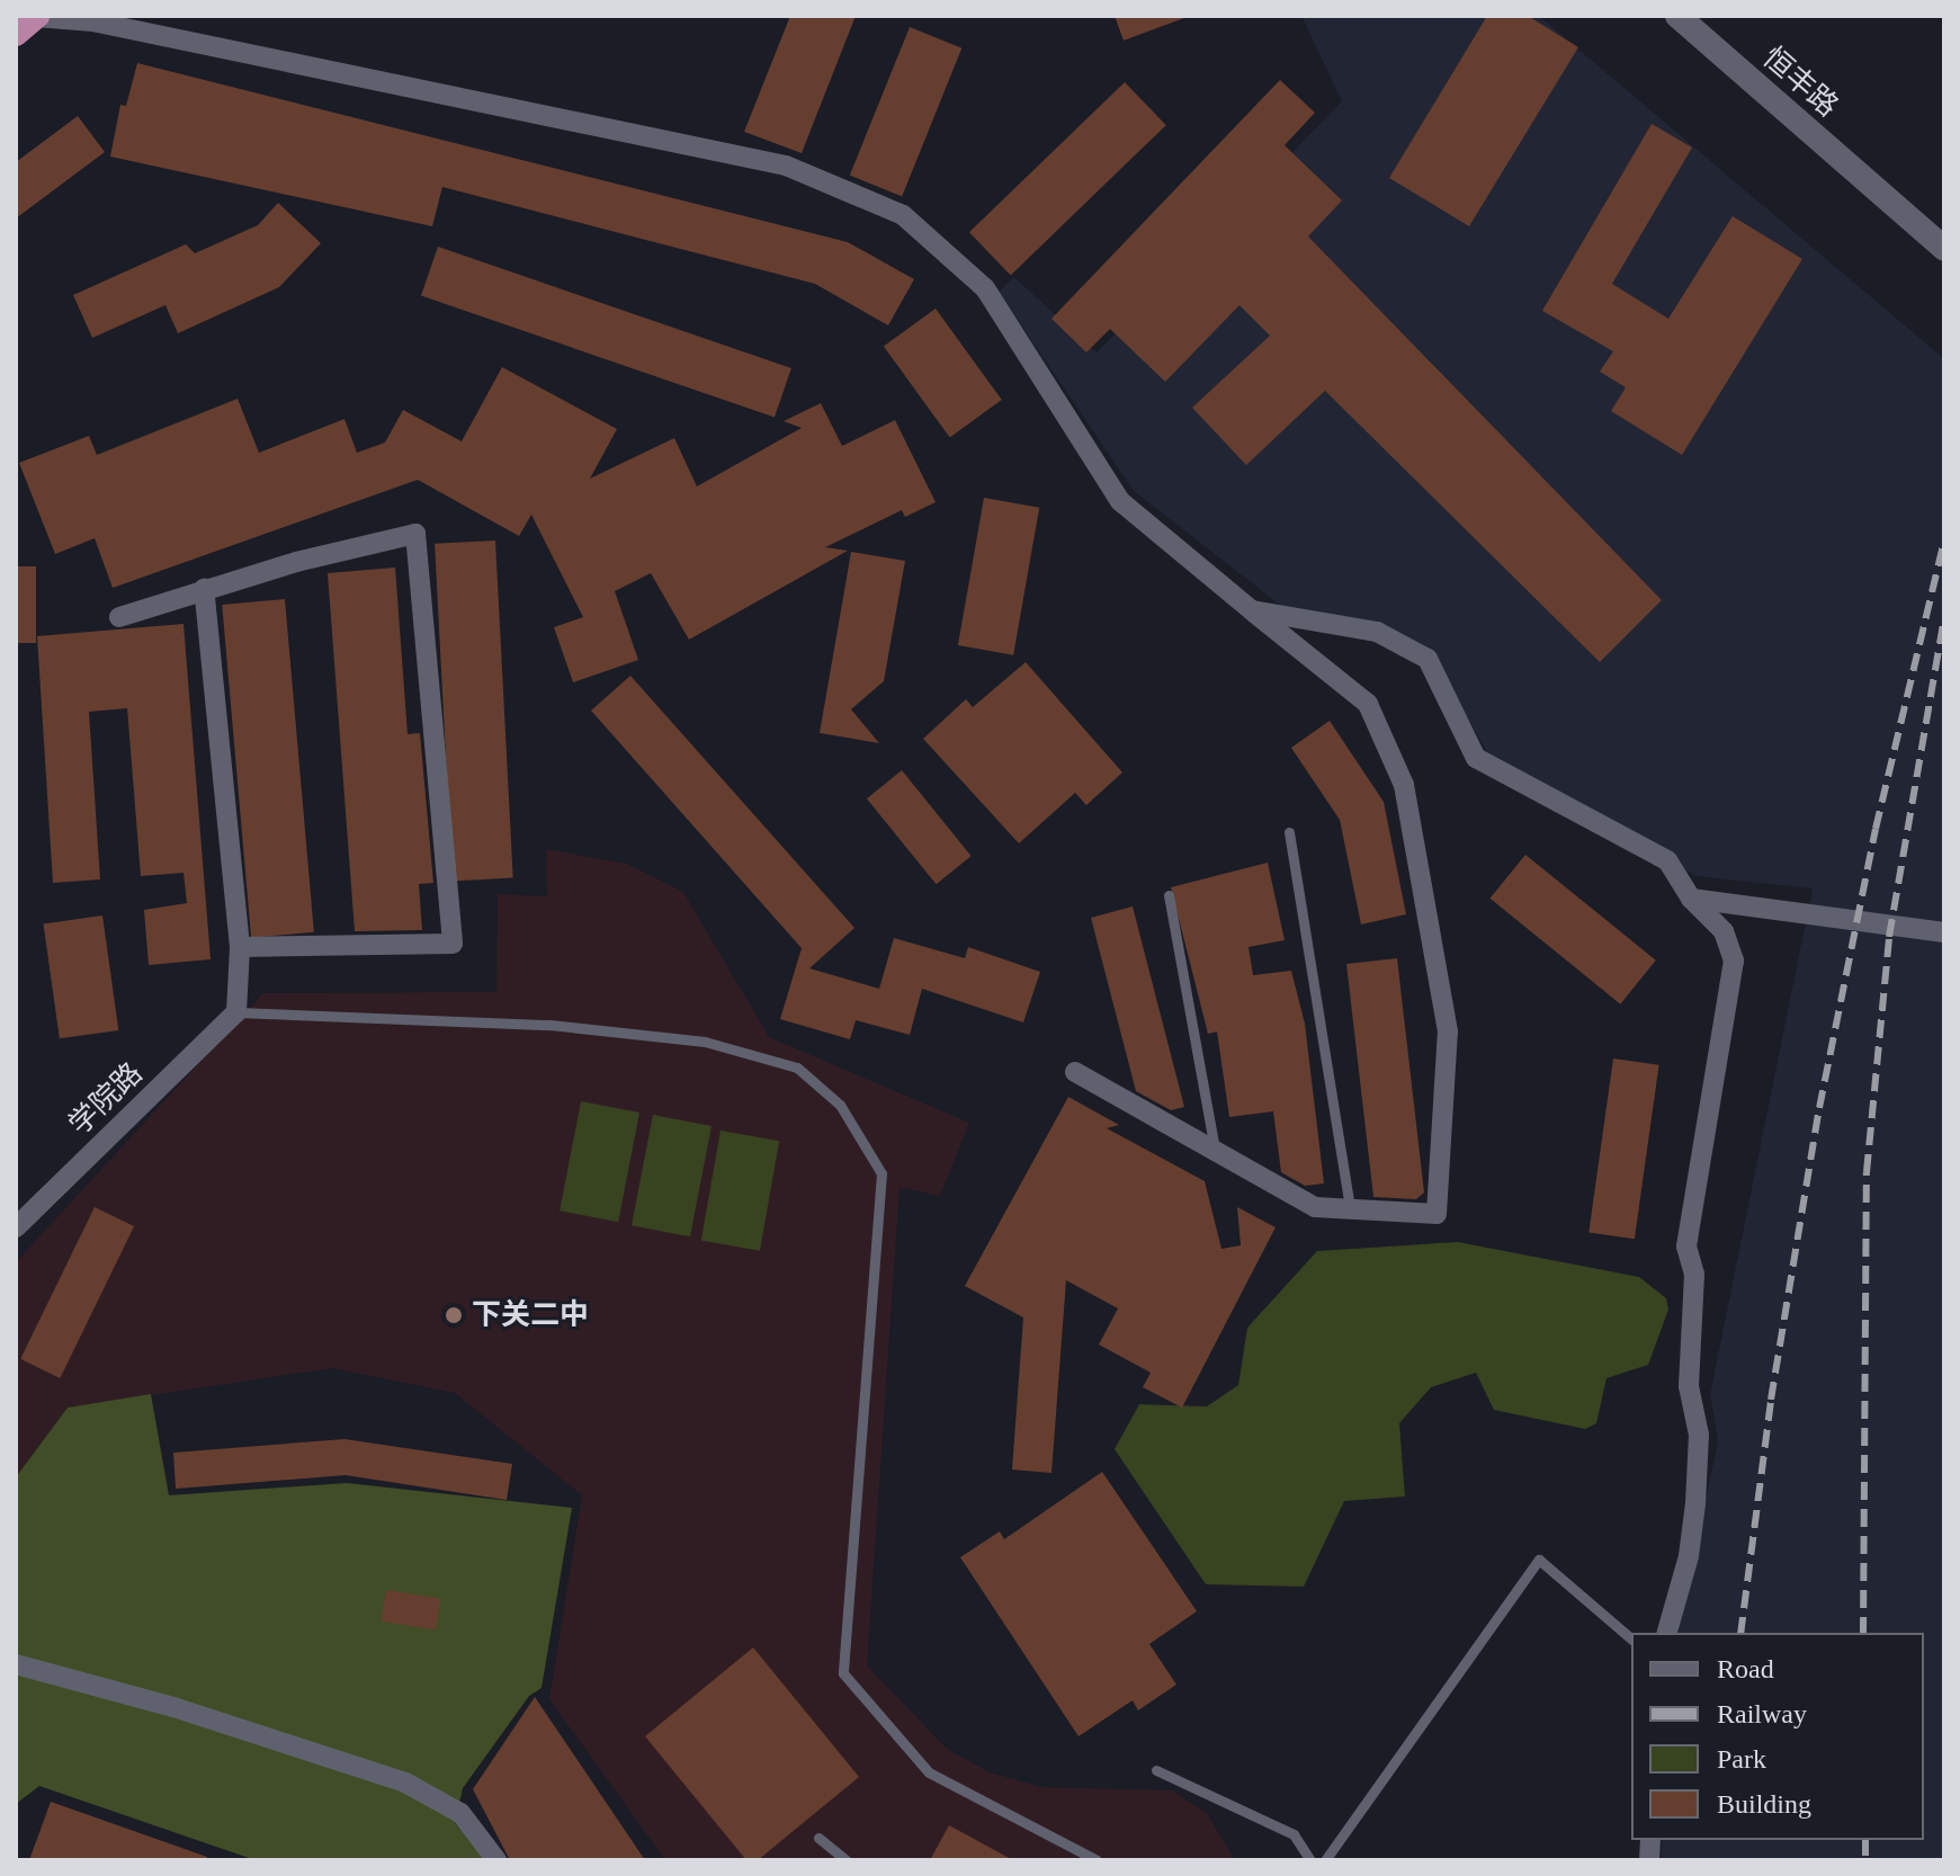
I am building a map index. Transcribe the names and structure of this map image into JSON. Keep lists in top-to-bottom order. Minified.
{"streets":{"street":["恒丰路","学院路"]},"places":["下关二中"],"legend":["Road","Railway","Park","Building"]}
